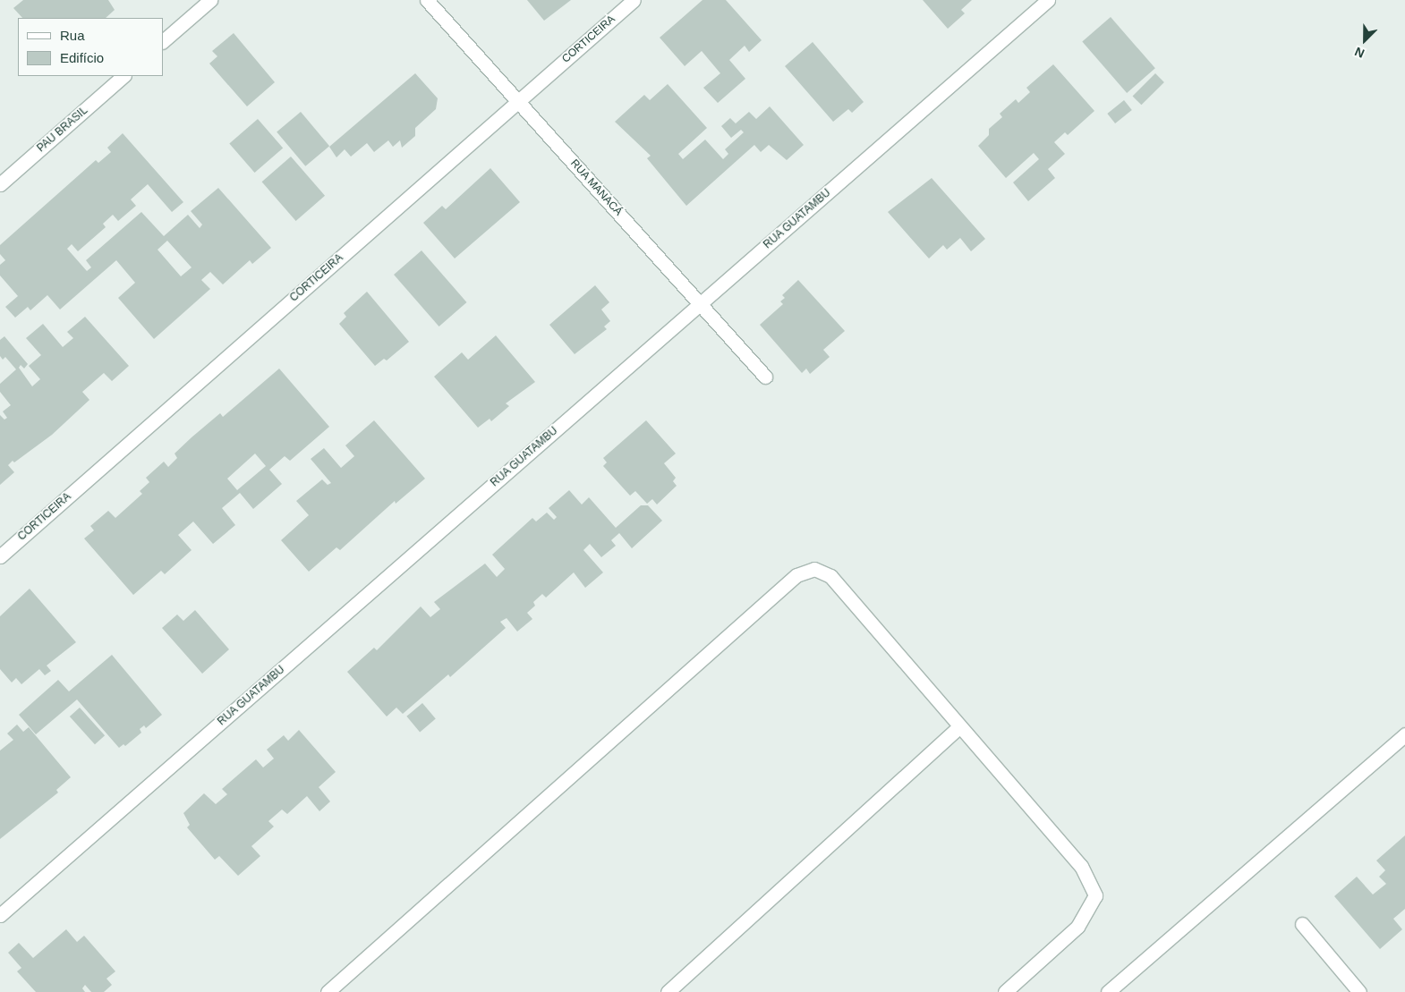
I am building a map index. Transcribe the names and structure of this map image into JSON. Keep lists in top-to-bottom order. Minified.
{"streets":{"street":["CORTICEIRA","PAU BRASIL","RUA MANACÁ","RUA GUATAMBU"]},"crossings":[["CORTICEIRA","RUA MANACÁ"],["RUA MANACÁ","RUA GUATAMBU"]],"legend":["Rua","Edifício"],"north":"bottom left"}
